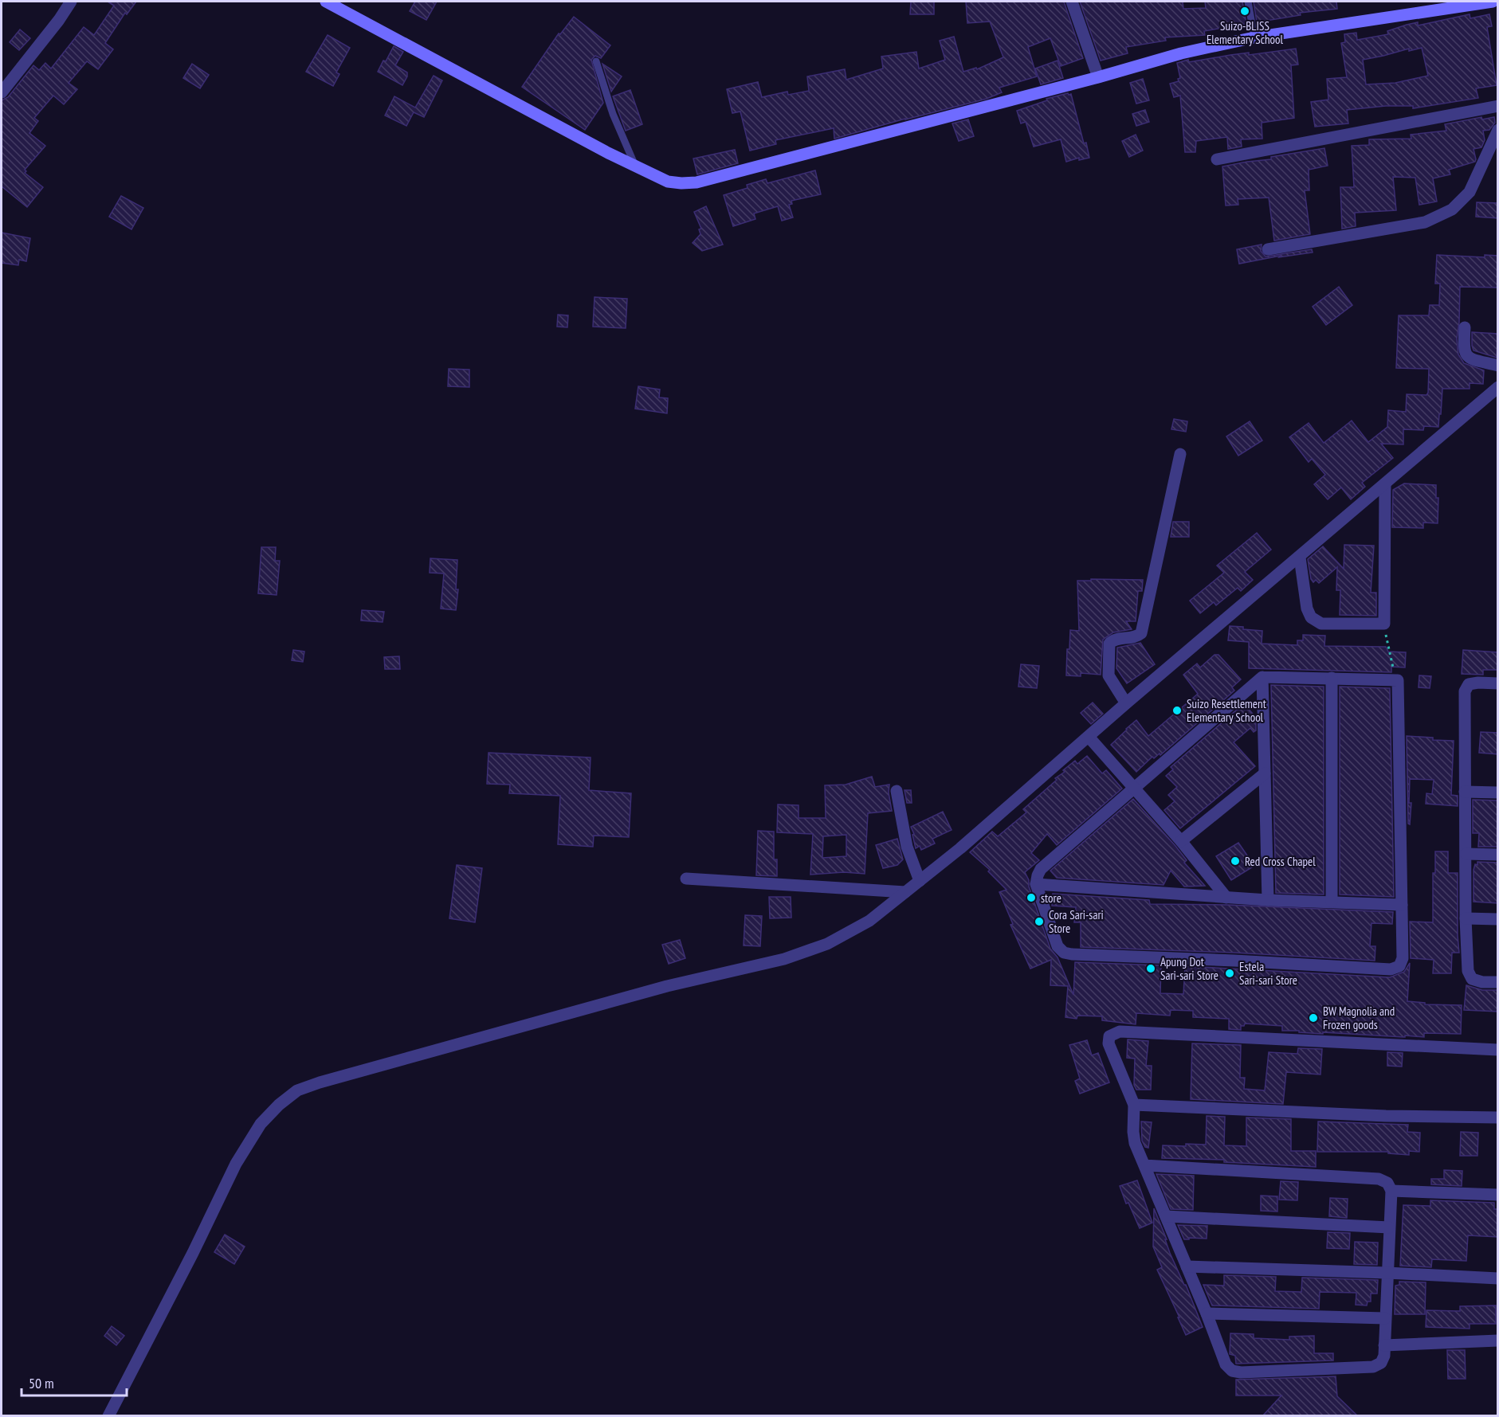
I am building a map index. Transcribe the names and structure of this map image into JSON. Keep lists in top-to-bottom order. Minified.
{"places":["Suizo-BLISS Elementary School","Suizo Resettlement Elementary School","Red Cross Chapel","store","Cora Sari-sari Store","Apung Dot Sari-sari Store","Estela Sari-sari Store","BW Magnolia and Frozen goods"],"scale_bar":"50 m"}
